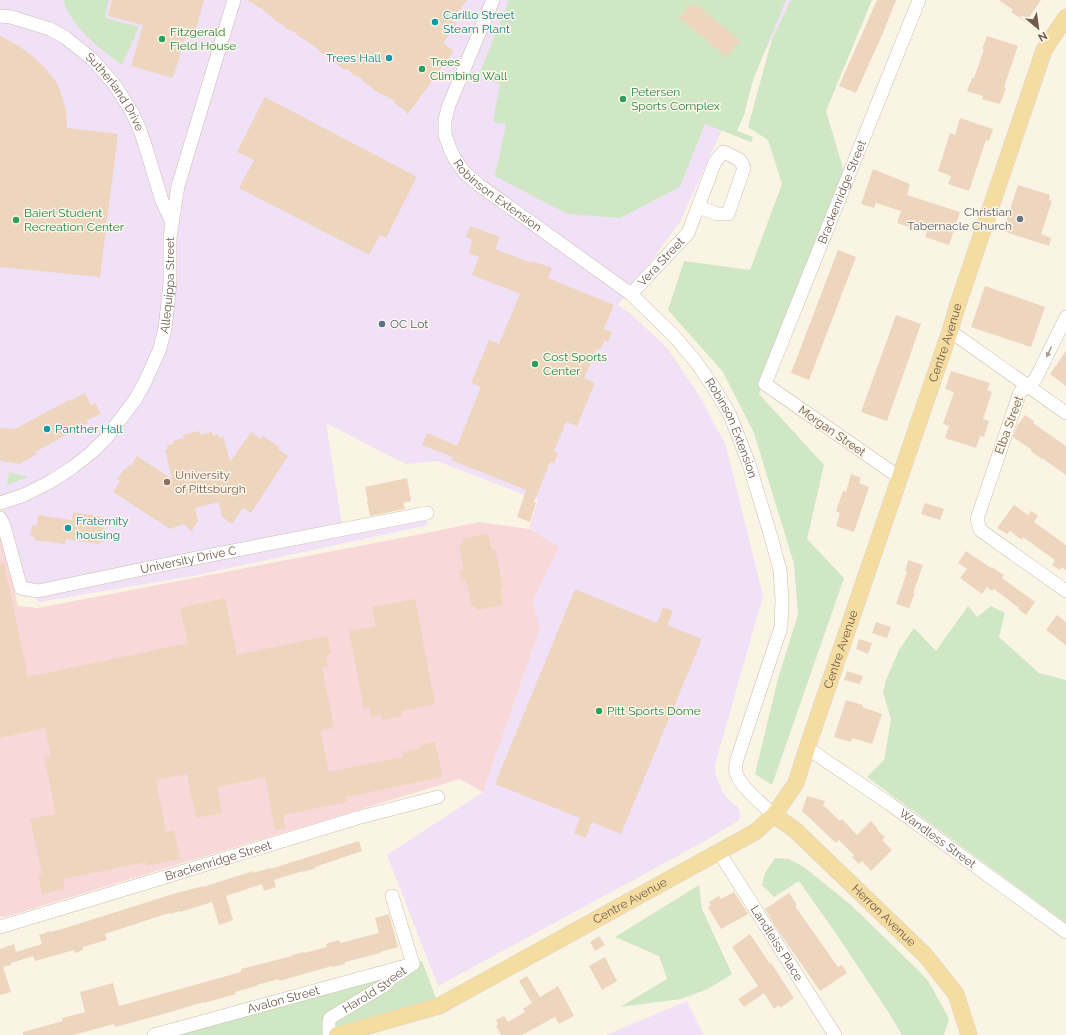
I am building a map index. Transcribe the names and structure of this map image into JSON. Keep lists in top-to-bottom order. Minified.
{"streets":{"main road":["Centre Avenue","Herron Avenue"],"street":["Sutherland Drive","Brackenridge Street","Robinson Extension","Vera Street","Allequippa Street","Elba Street","Morgan Street","University Drive C","Wandless Street","Landleiss Place","Harold Street","Avalon Street"]},"crossings":[["Sutherland Drive","Allequippa Street"],["Brackenridge Street","Morgan Street"],["Robinson Extension","Vera Street"],["Robinson Extension","Centre Avenue"],["Robinson Extension","Herron Avenue"],["Centre Avenue","Morgan Street"],["Centre Avenue","Wandless Street"],["Centre Avenue","Herron Avenue"],["Centre Avenue","Landleiss Place"],["Harold Street","Avalon Street"]],"places":["Carillo Street Steam Plant","Fitzgerald Field House","Trees Hall","Trees Climbing Wall","Petersen Sports Complex","Christian Tabernacle Church","Baierl Student Recreation Center","OC Lot","Cost Sports Center","Panther Hall","University of Pittsburgh","Fraternity housing","Pitt Sports Dome"],"north":"bottom right"}
